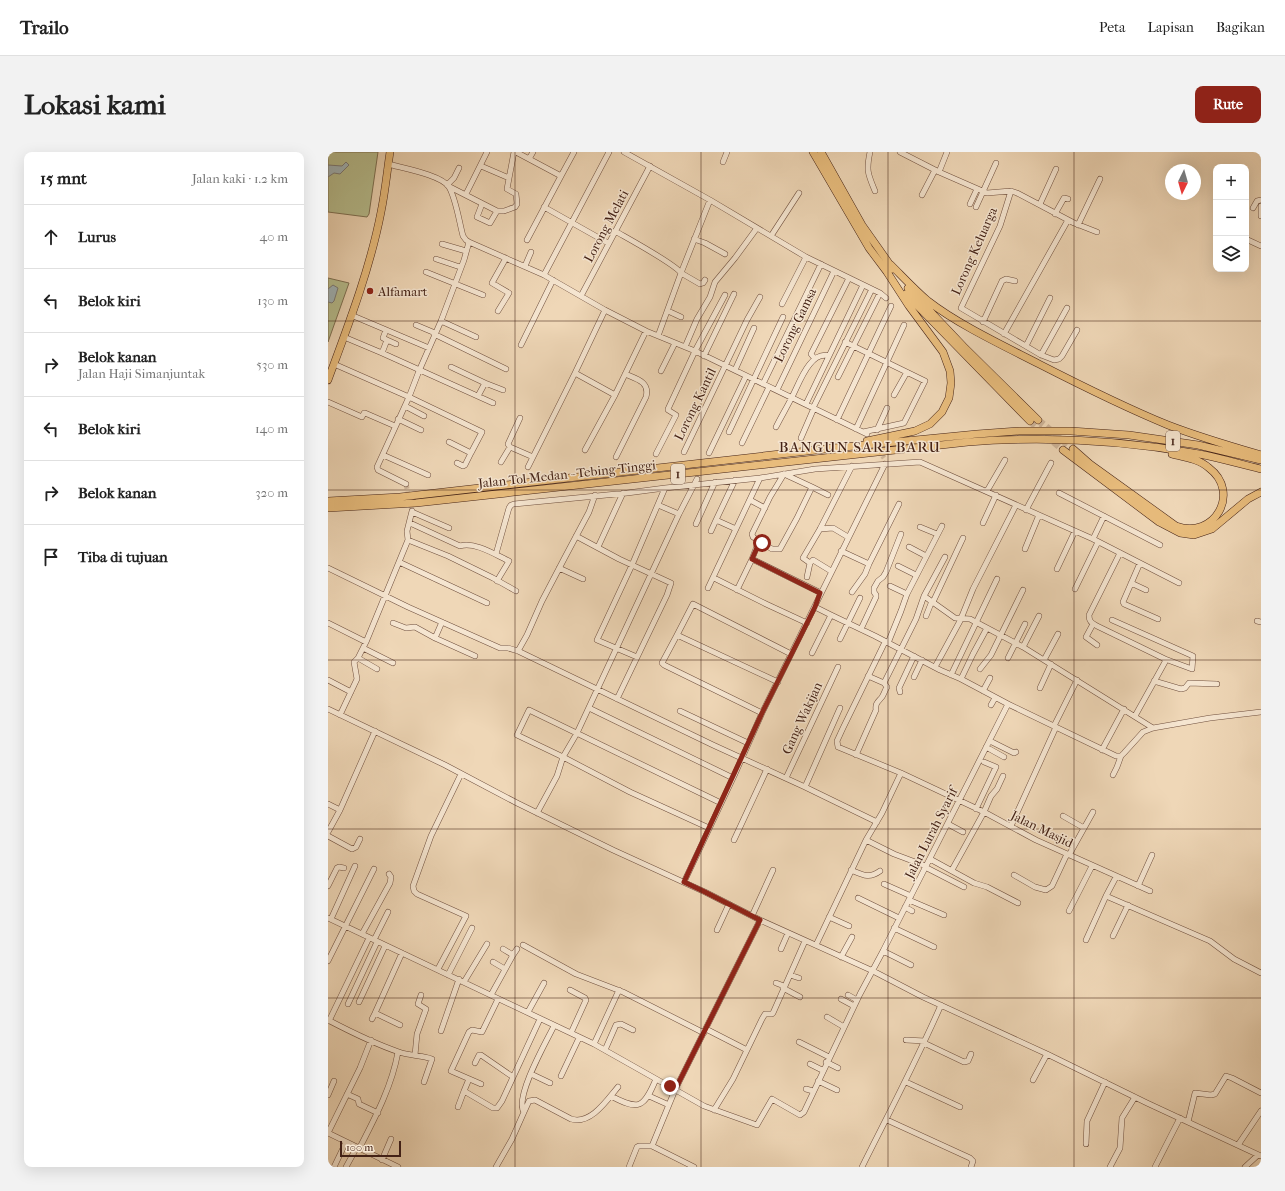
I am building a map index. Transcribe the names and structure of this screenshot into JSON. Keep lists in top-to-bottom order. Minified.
{"streets":{"highway":["1","Jalan Tol Medan - Tebing Tinggi"],"street":["Lorong Melati","Lorong Keluarga","Lorong Gamsa","Lorong Kantil","Gang Wakijan","Jalan Masjid","Jalan Lurah Syarif"]},"crossings":[["Jalan Masjid","Jalan Lurah Syarif"]],"districts":["BANGUN SARI BARU"],"places":["Alfamart"],"scale_bar":"100 m","north":"bottom","page":{"header":"Trailo","nav":["Peta","Lapisan","Bagikan"],"buttons":"Rute","title":"Lokasi kami","heading":["15 mnt","Jalan kaki · 1.2 km"],"map_buttons":["+","−"],"list":[["Lurus","40 m"],["Belok kiri","130 m"],["Belok kanan","Jalan Haji Simanjuntak","530 m"],["Belok kiri","140 m"],["Belok kanan","320 m"],"Tiba di tujuan"],"scale":"100 m"}}
